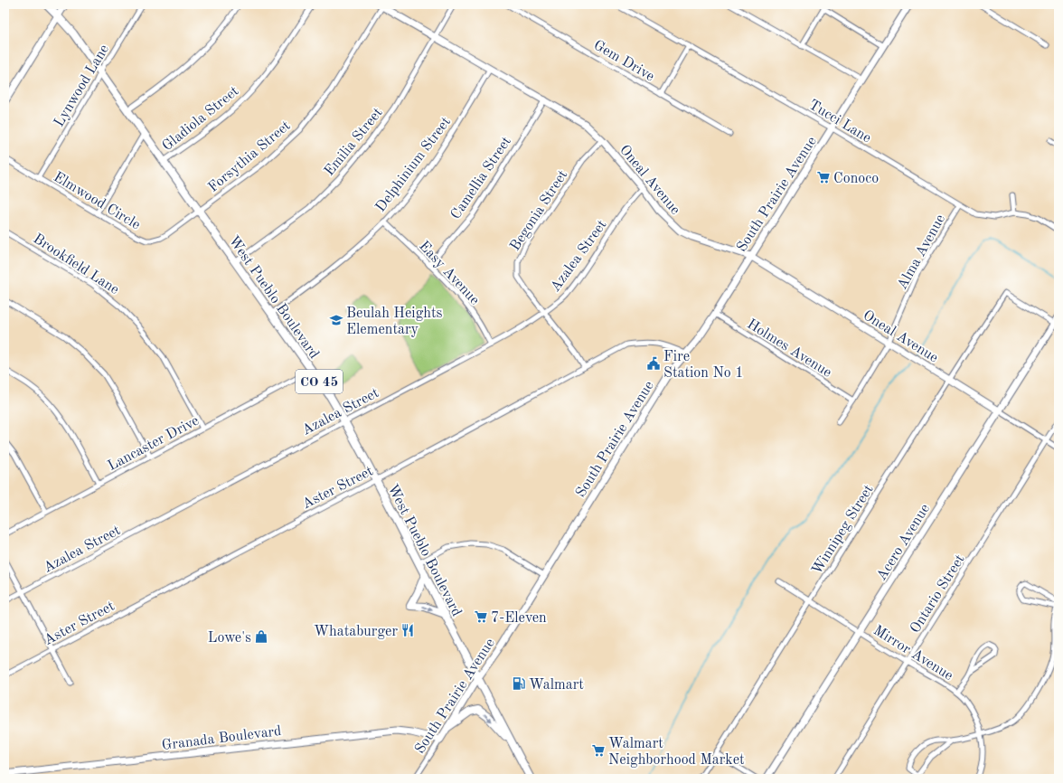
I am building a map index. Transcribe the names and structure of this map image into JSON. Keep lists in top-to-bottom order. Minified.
{"streets":{"main road":["West Pueblo Boulevard","CO 45"],"street":["Gem Drive","Lynwood Lane","Gladiola Street","Tucci Lane","Emilia Street","Forsythia Street","Delphinium Street","Camellia Street","Oneal Avenue","South Prairie Avenue","Elmwood Circle","Begonia Street","Alma Avenue","Azalea Street","Brookfield Lane","Easy Avenue","Holmes Avenue","Lancaster Drive","Aster Street","Winnipeg Street","Acero Avenue","Ontario Street","Mirror Avenue","Granada Boulevard"]},"crossings":[["Lynwood Lane","Elmwood Circle"],["Lynwood Lane","West Pueblo Boulevard"],["Gladiola Street","West Pueblo Boulevard"],["Tucci Lane","South Prairie Avenue"],["Tucci Lane","Alma Avenue"],["Emilia Street","Oneal Avenue"],["Emilia Street","West Pueblo Boulevard"],["Forsythia Street","Oneal Avenue"],["Forsythia Street","Elmwood Circle"],["Forsythia Street","West Pueblo Boulevard"],["Delphinium Street","Oneal Avenue"],["Delphinium Street","Easy Avenue"],["Delphinium Street","West Pueblo Boulevard"],["Camellia Street","Oneal Avenue"],["Camellia Street","Easy Avenue"],["Oneal Avenue","South Prairie Avenue"],["Oneal Avenue","Begonia Street"],["Oneal Avenue","Alma Avenue"],["Oneal Avenue","Azalea Street"],["Oneal Avenue","Winnipeg Street"],["Oneal Avenue","Acero Avenue"],["Oneal Avenue","Ontario Street"],["South Prairie Avenue","West Pueblo Boulevard"],["South Prairie Avenue","Holmes Avenue"],["South Prairie Avenue","Aster Street"],["South Prairie Avenue","Granada Boulevard"],["Elmwood Circle","West Pueblo Boulevard"],["Begonia Street","Azalea Street"],["Begonia Street","Aster Street"],["Alma Avenue","Holmes Avenue"],["Azalea Street","Easy Avenue"],["Azalea Street","West Pueblo Boulevard"],["Brookfield Lane","Lancaster Drive"],["West Pueblo Boulevard","Lancaster Drive"],["West Pueblo Boulevard","Aster Street"],["Winnipeg Street","Acero Avenue"],["Winnipeg Street","Mirror Avenue"],["Acero Avenue","Mirror Avenue"],["Ontario Street","Mirror Avenue"]],"places":{"supermarket":["Conoco","7-Eleven","Walmart Neighborhood Market"],"school or university":["Beulah Heights Elementary"],"public building":["Fire Station No 1"],"restaurant":["Whataburger"],"shop":["Lowe's"],"fuel station":["Walmart"]}}
